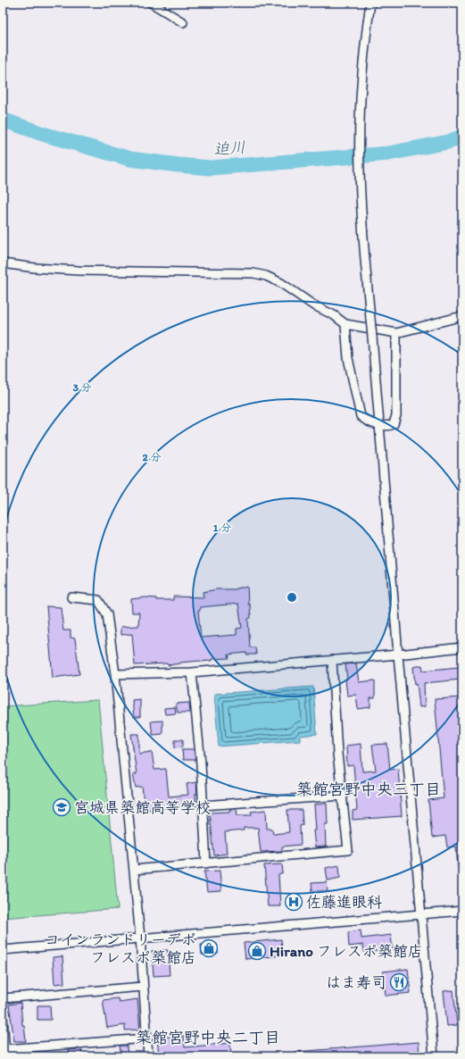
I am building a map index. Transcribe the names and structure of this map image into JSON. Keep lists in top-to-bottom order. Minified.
{"districts":["築館宮野中央三丁目","築館宮野中央二丁目"],"water":["迫川"],"places":{"school or university":["宮城県築館高等学校"],"hospital":["佐藤進眼科"],"shop":["コインランドリーデポ フレスポ築館店","Hirano フレスポ築館店"],"restaurant":["はま寿司"]},"rings":["3 分","2 分","1 分"]}
